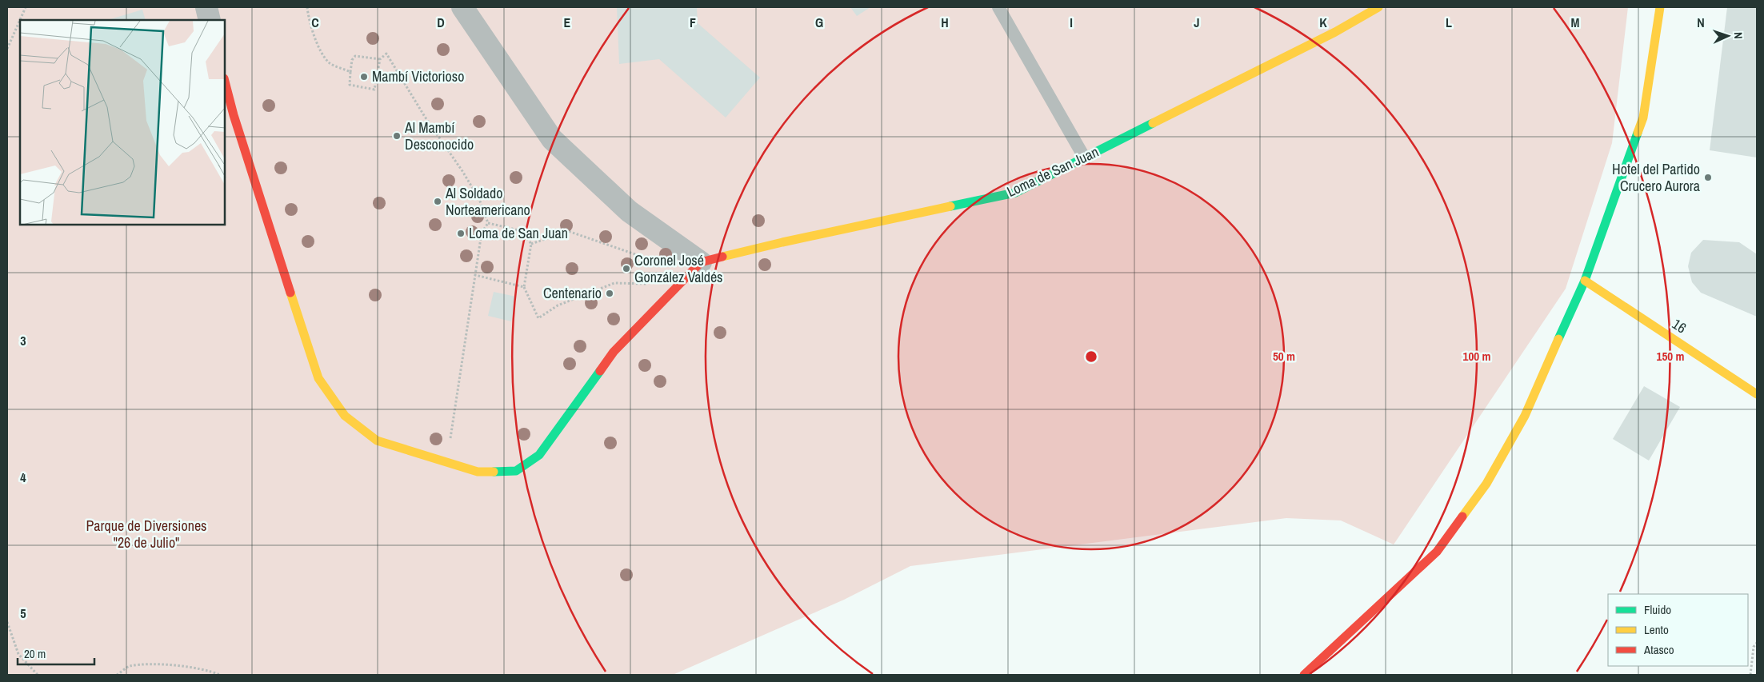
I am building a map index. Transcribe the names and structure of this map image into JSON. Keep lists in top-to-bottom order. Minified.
{"streets":{"street":["Loma de San Juan","16"]},"parks":["Parque de Diversiones \"26 de Julio\""],"places":["Mambí Victorioso","Al Mambí Desconocido","Hotel del Partido Crucero Aurora","Al Soldado Norteamericano","Loma de San Juan","Coronel José González Valdés","Centenario"],"legend":["Fluido","Lento","Atasco"],"scale_bar":"20 m","north":"right","grid":{"columns":["C","D","E","F","G","H","I","J","K","L","M","N"],"rows":["3","4","5"]},"rings":["50 m","100 m","150 m"]}
